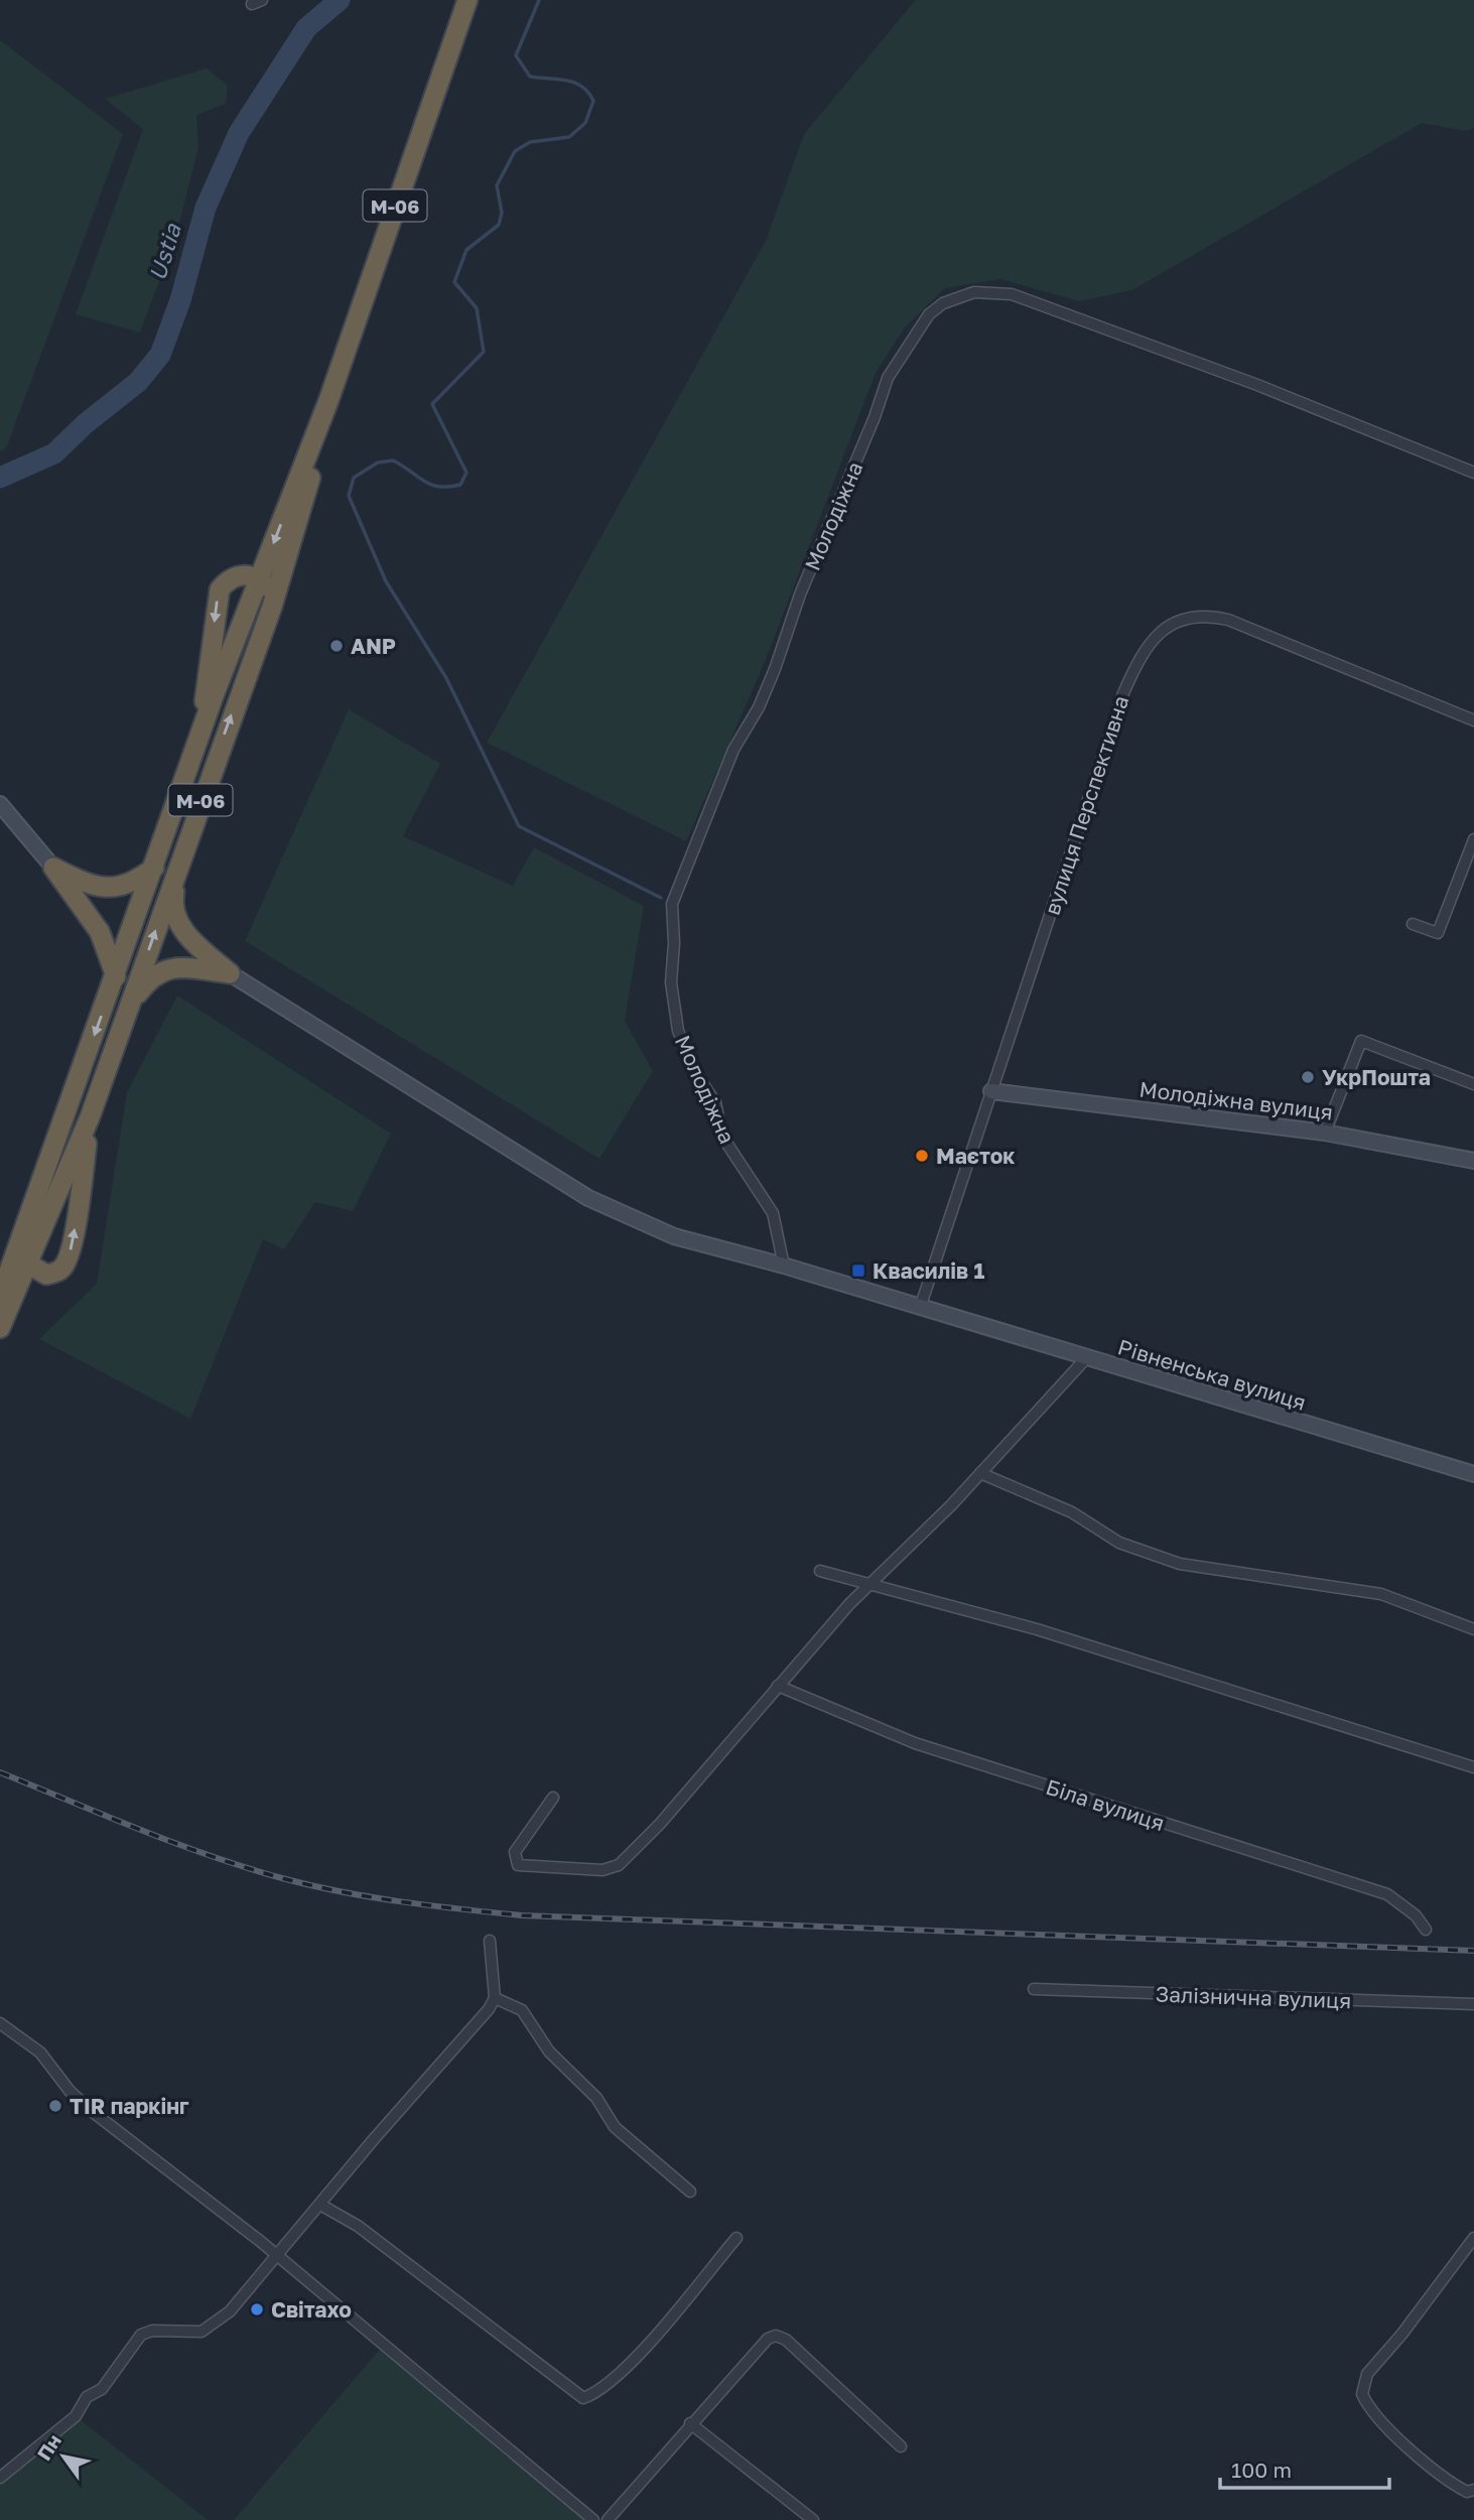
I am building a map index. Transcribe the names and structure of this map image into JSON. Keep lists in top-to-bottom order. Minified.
{"streets":{"highway":["М-06"],"main road":["Молодіжна вулиця","Рівненська вулиця"],"street":["Молодіжна","вулиця Перспективна","Біла вулиця","Залізнична вулиця"]},"crossings":[["Молодіжна","Рівненська вулиця"],["вулиця Перспективна","Молодіжна вулиця"],["вулиця Перспективна","Рівненська вулиця"]],"water":["Ustia"],"places":{"other":["ANP","УкрПошта","Маєток","TIR паркінг","Світахо"],"transit":["Квасилів 1"]},"scale_bar":"100 m","north":"top left"}
